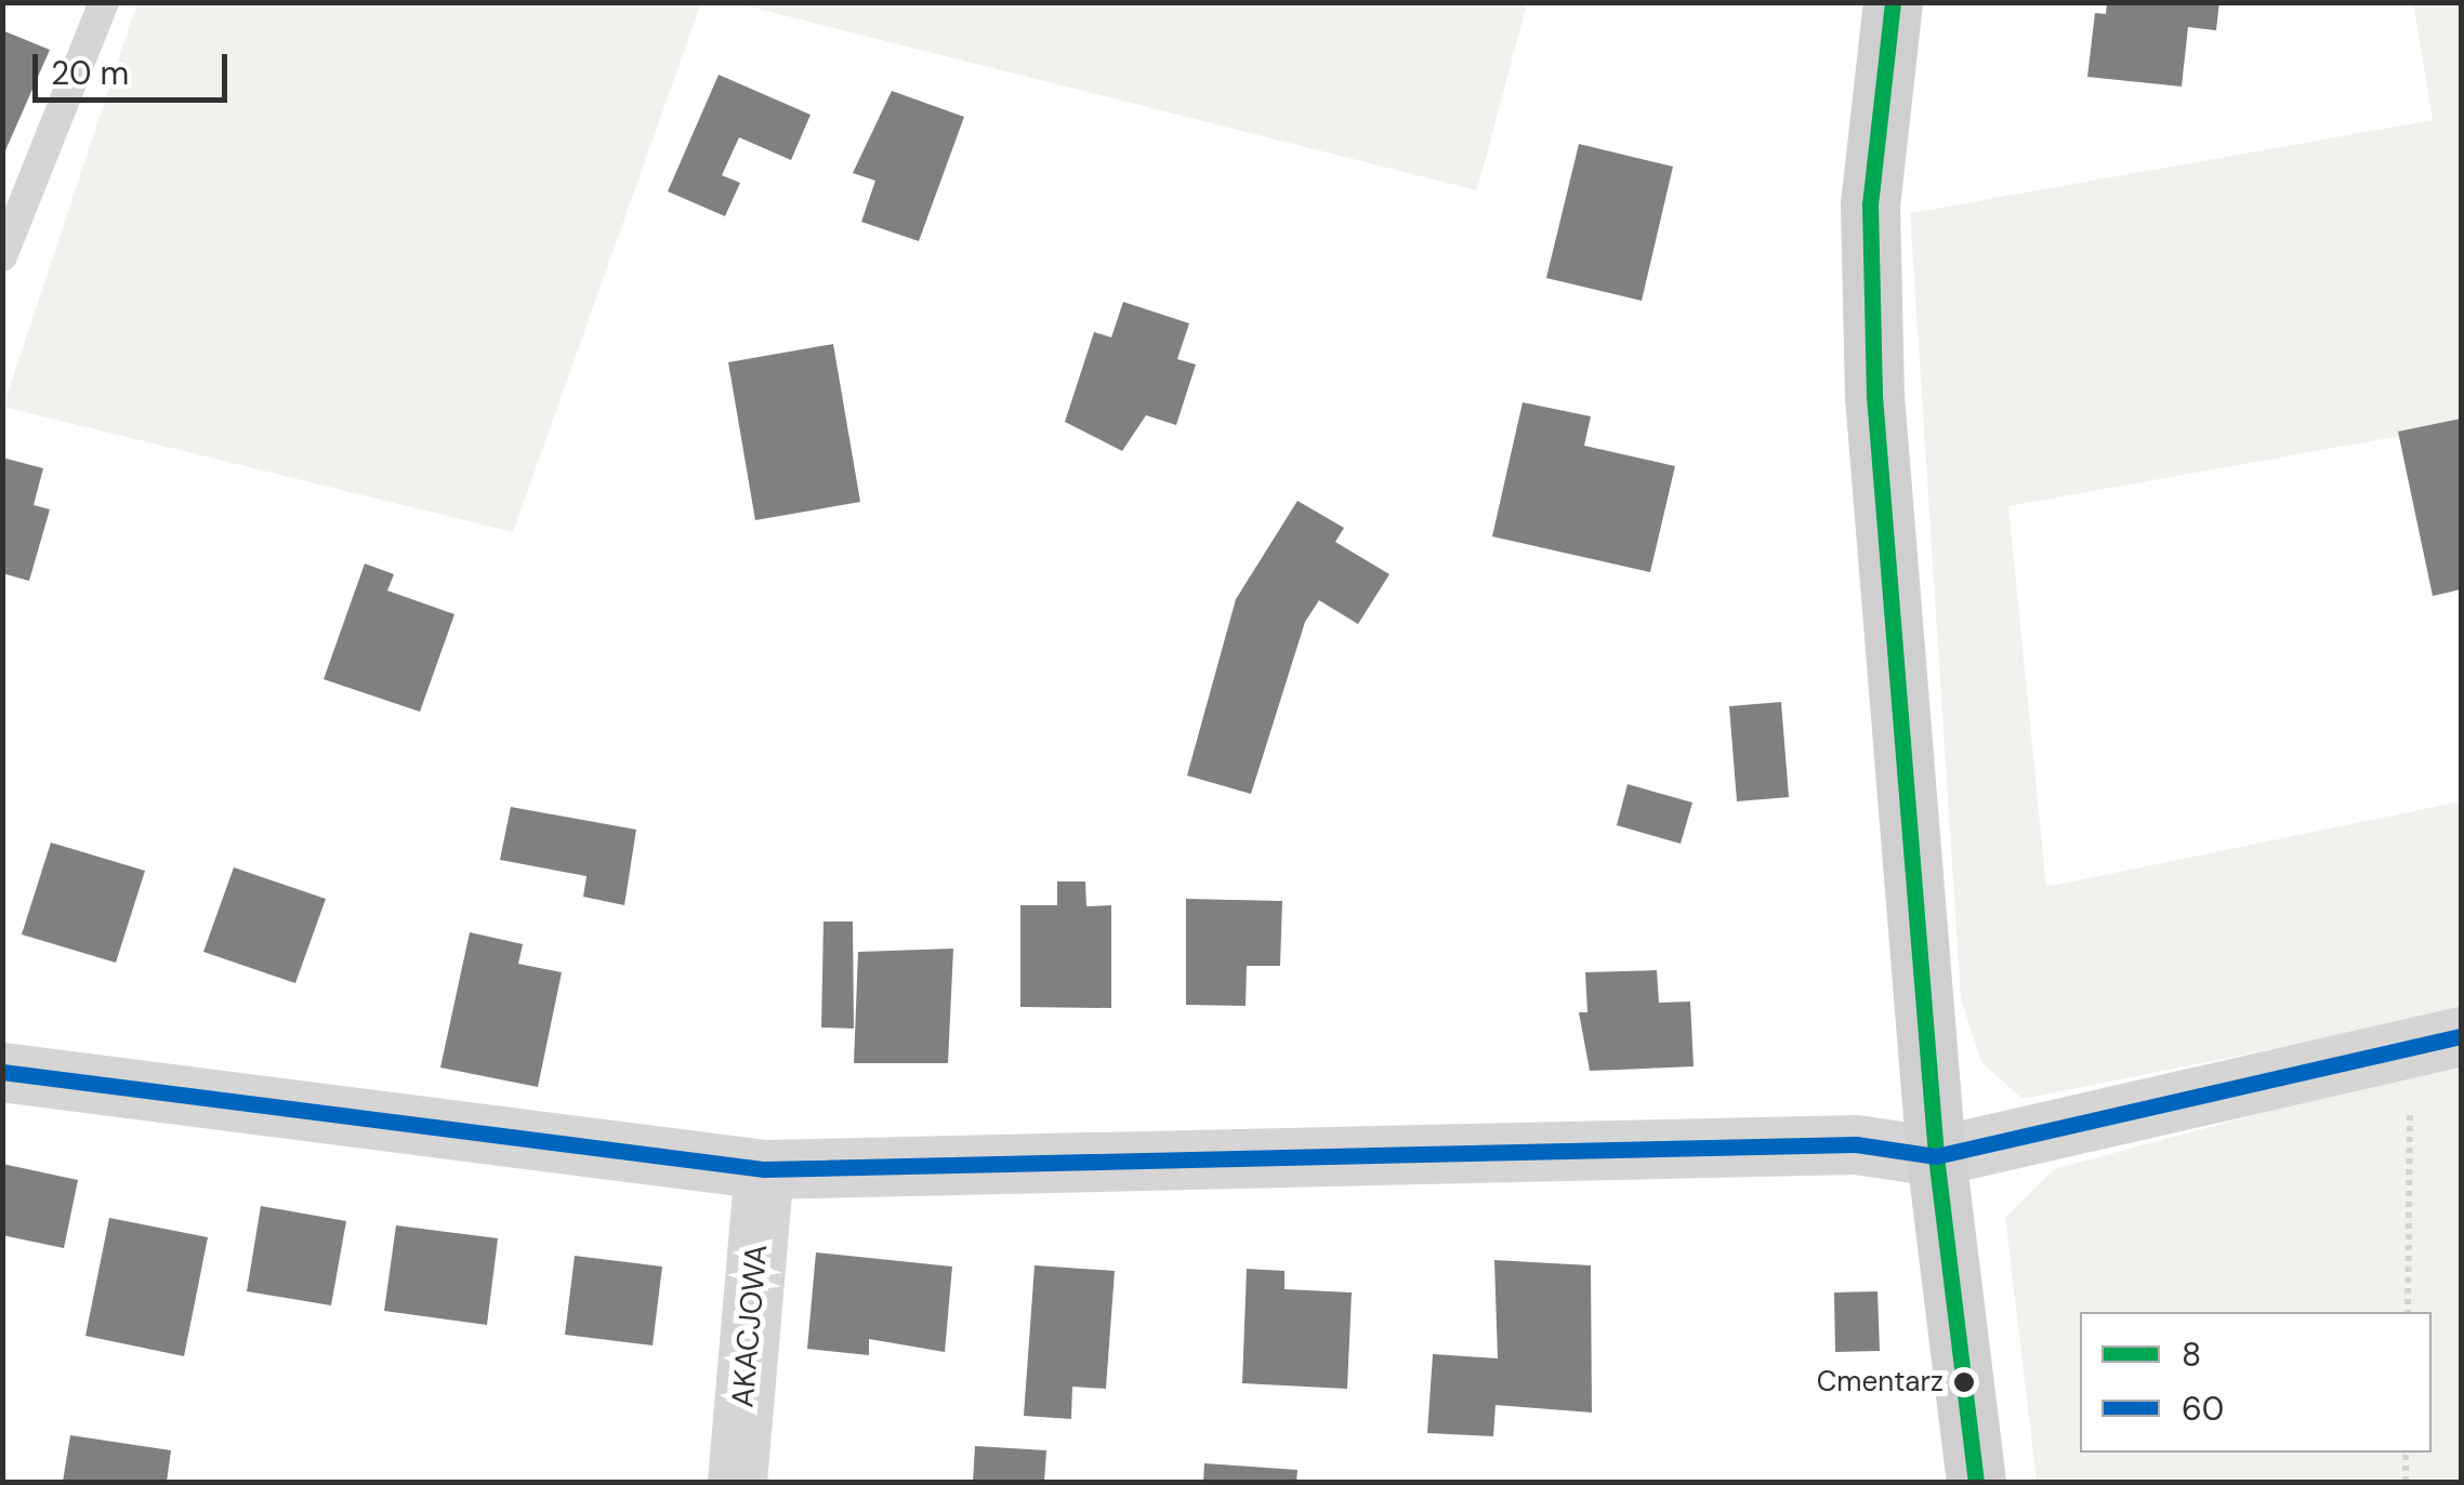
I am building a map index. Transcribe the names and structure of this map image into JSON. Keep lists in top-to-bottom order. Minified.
{"streets":{"street":["AKACJOWA"]},"places":["Cmentarz"],"lines":["transit line 8","transit line 60"],"legend":["8","60"],"scale_bar":"20 m"}
